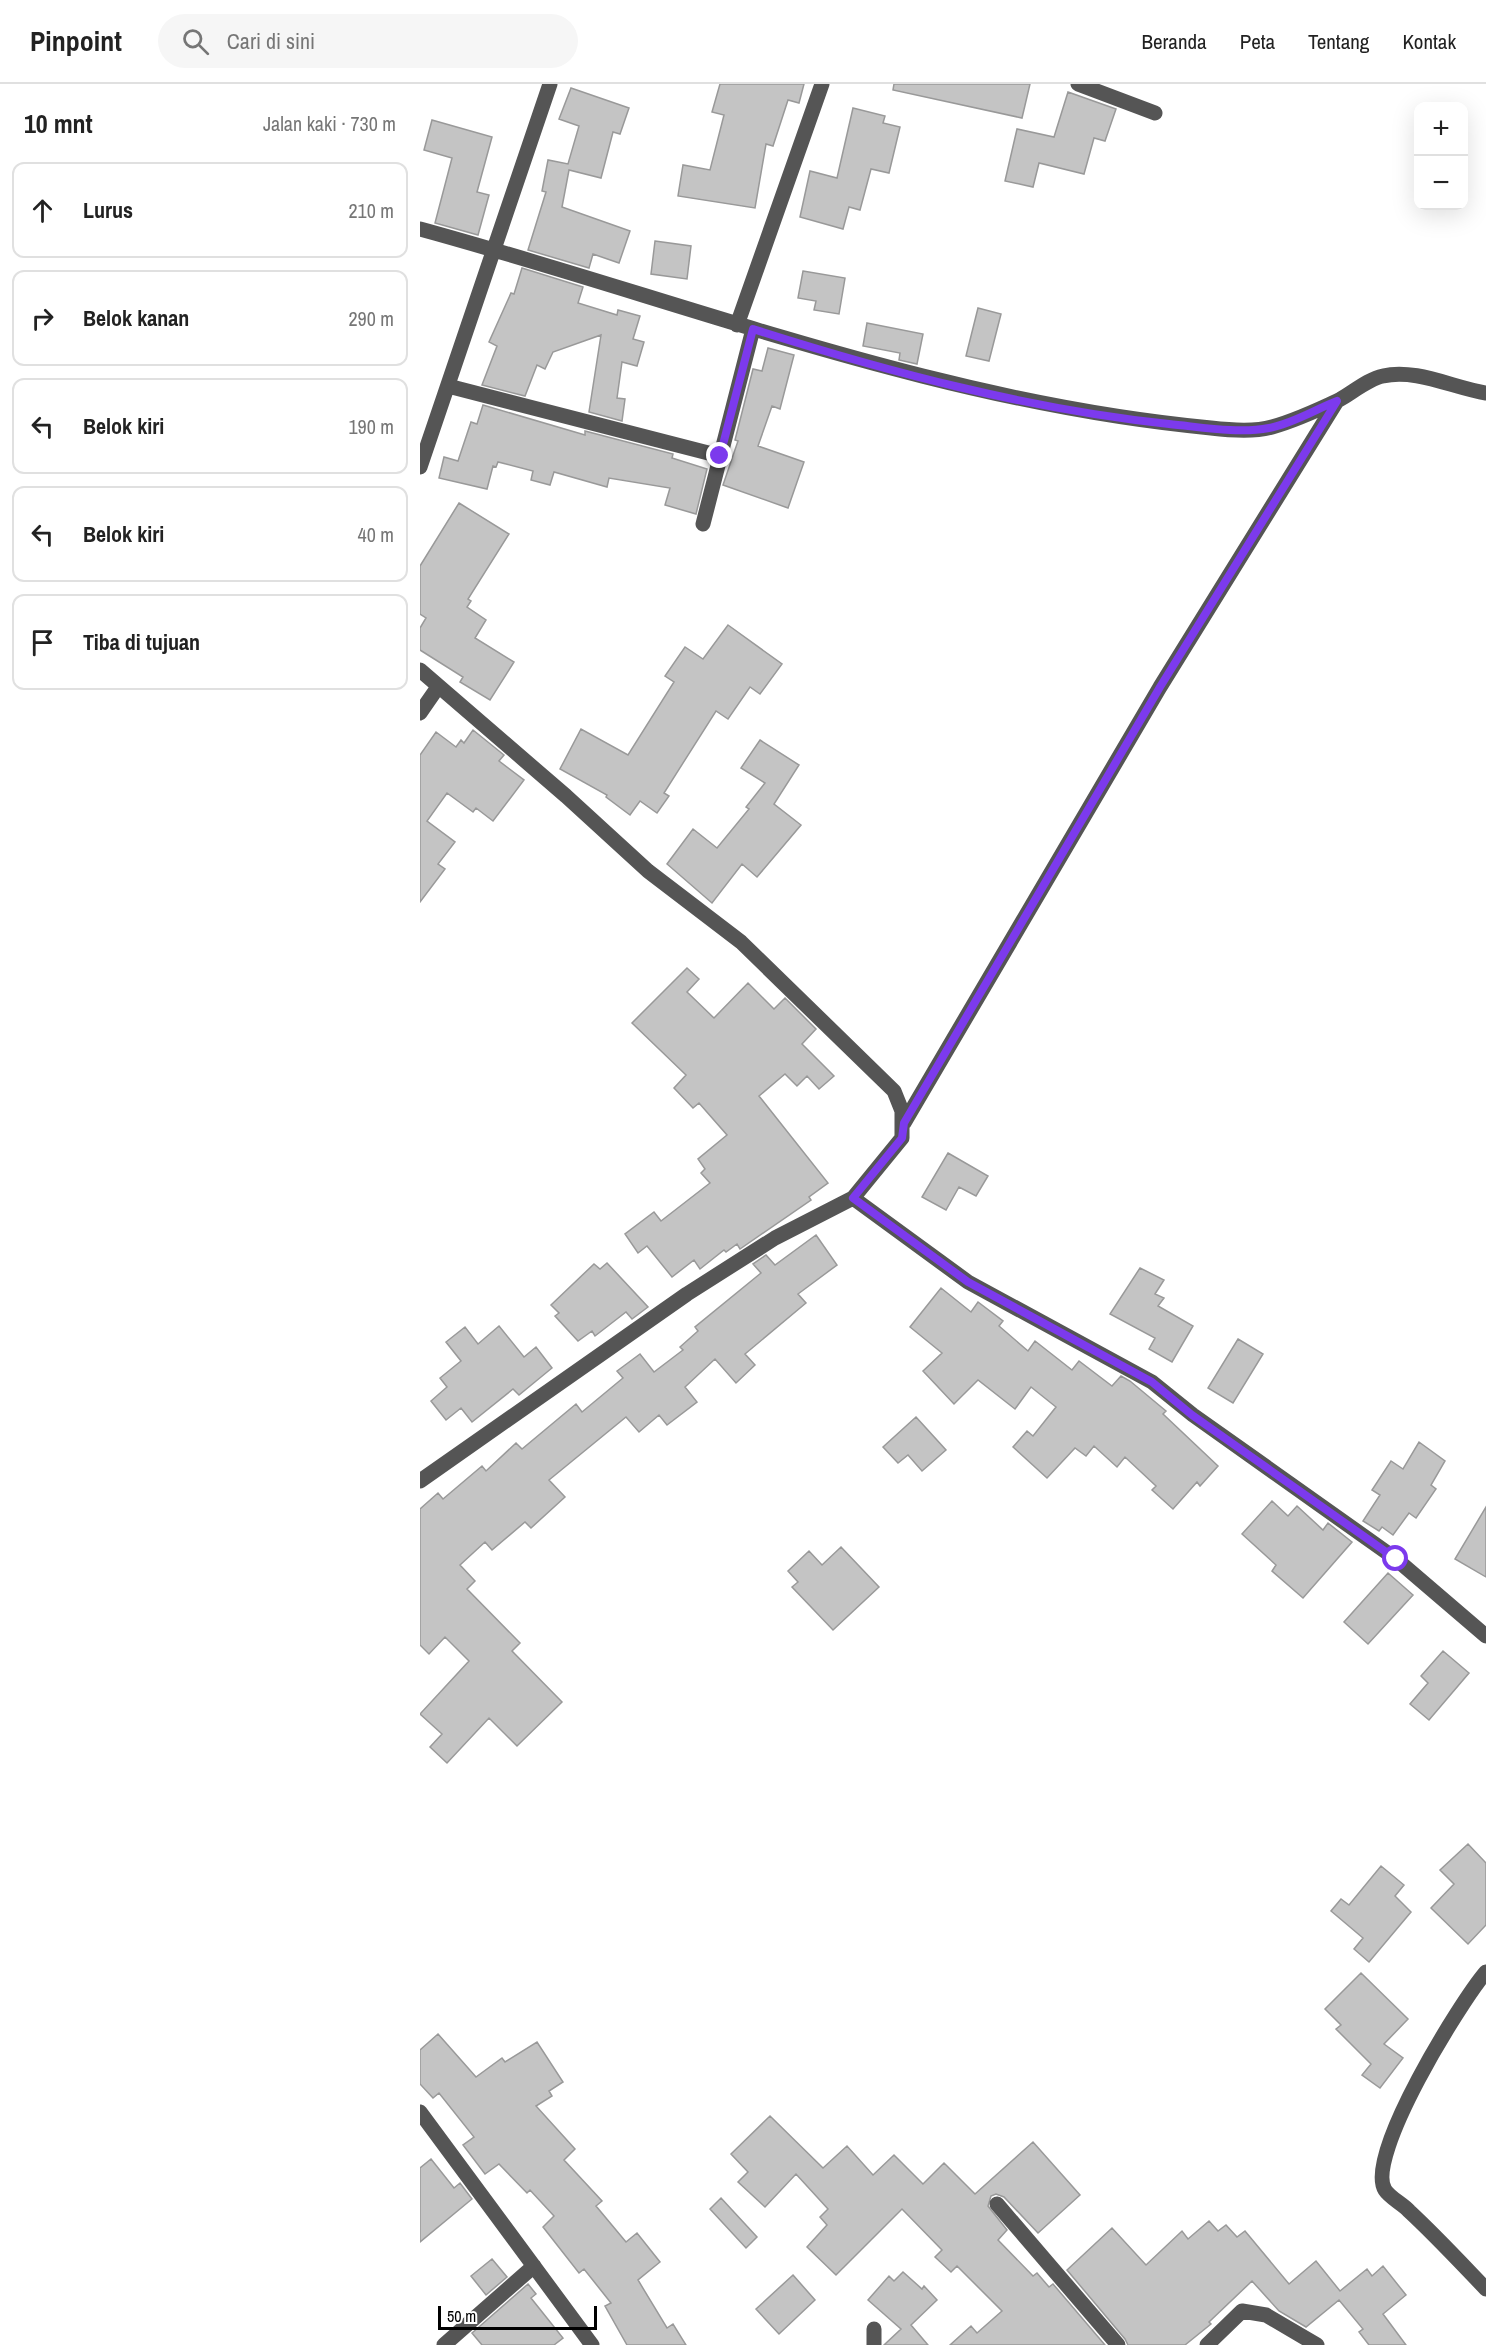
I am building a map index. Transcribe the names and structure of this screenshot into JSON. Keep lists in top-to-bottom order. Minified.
{"scale_bar":"50 m","page":{"header":"Pinpoint","search":"Cari di sini","nav":["Beranda","Peta","Tentang","Kontak"],"heading":["10 mnt","Jalan kaki · 730 m"],"map_buttons":["+","−"],"list":[["Lurus","210 m"],["Belok kanan","290 m"],["Belok kiri","190 m"],["Belok kiri","40 m"],"Tiba di tujuan"],"scale":"50 m"}}
